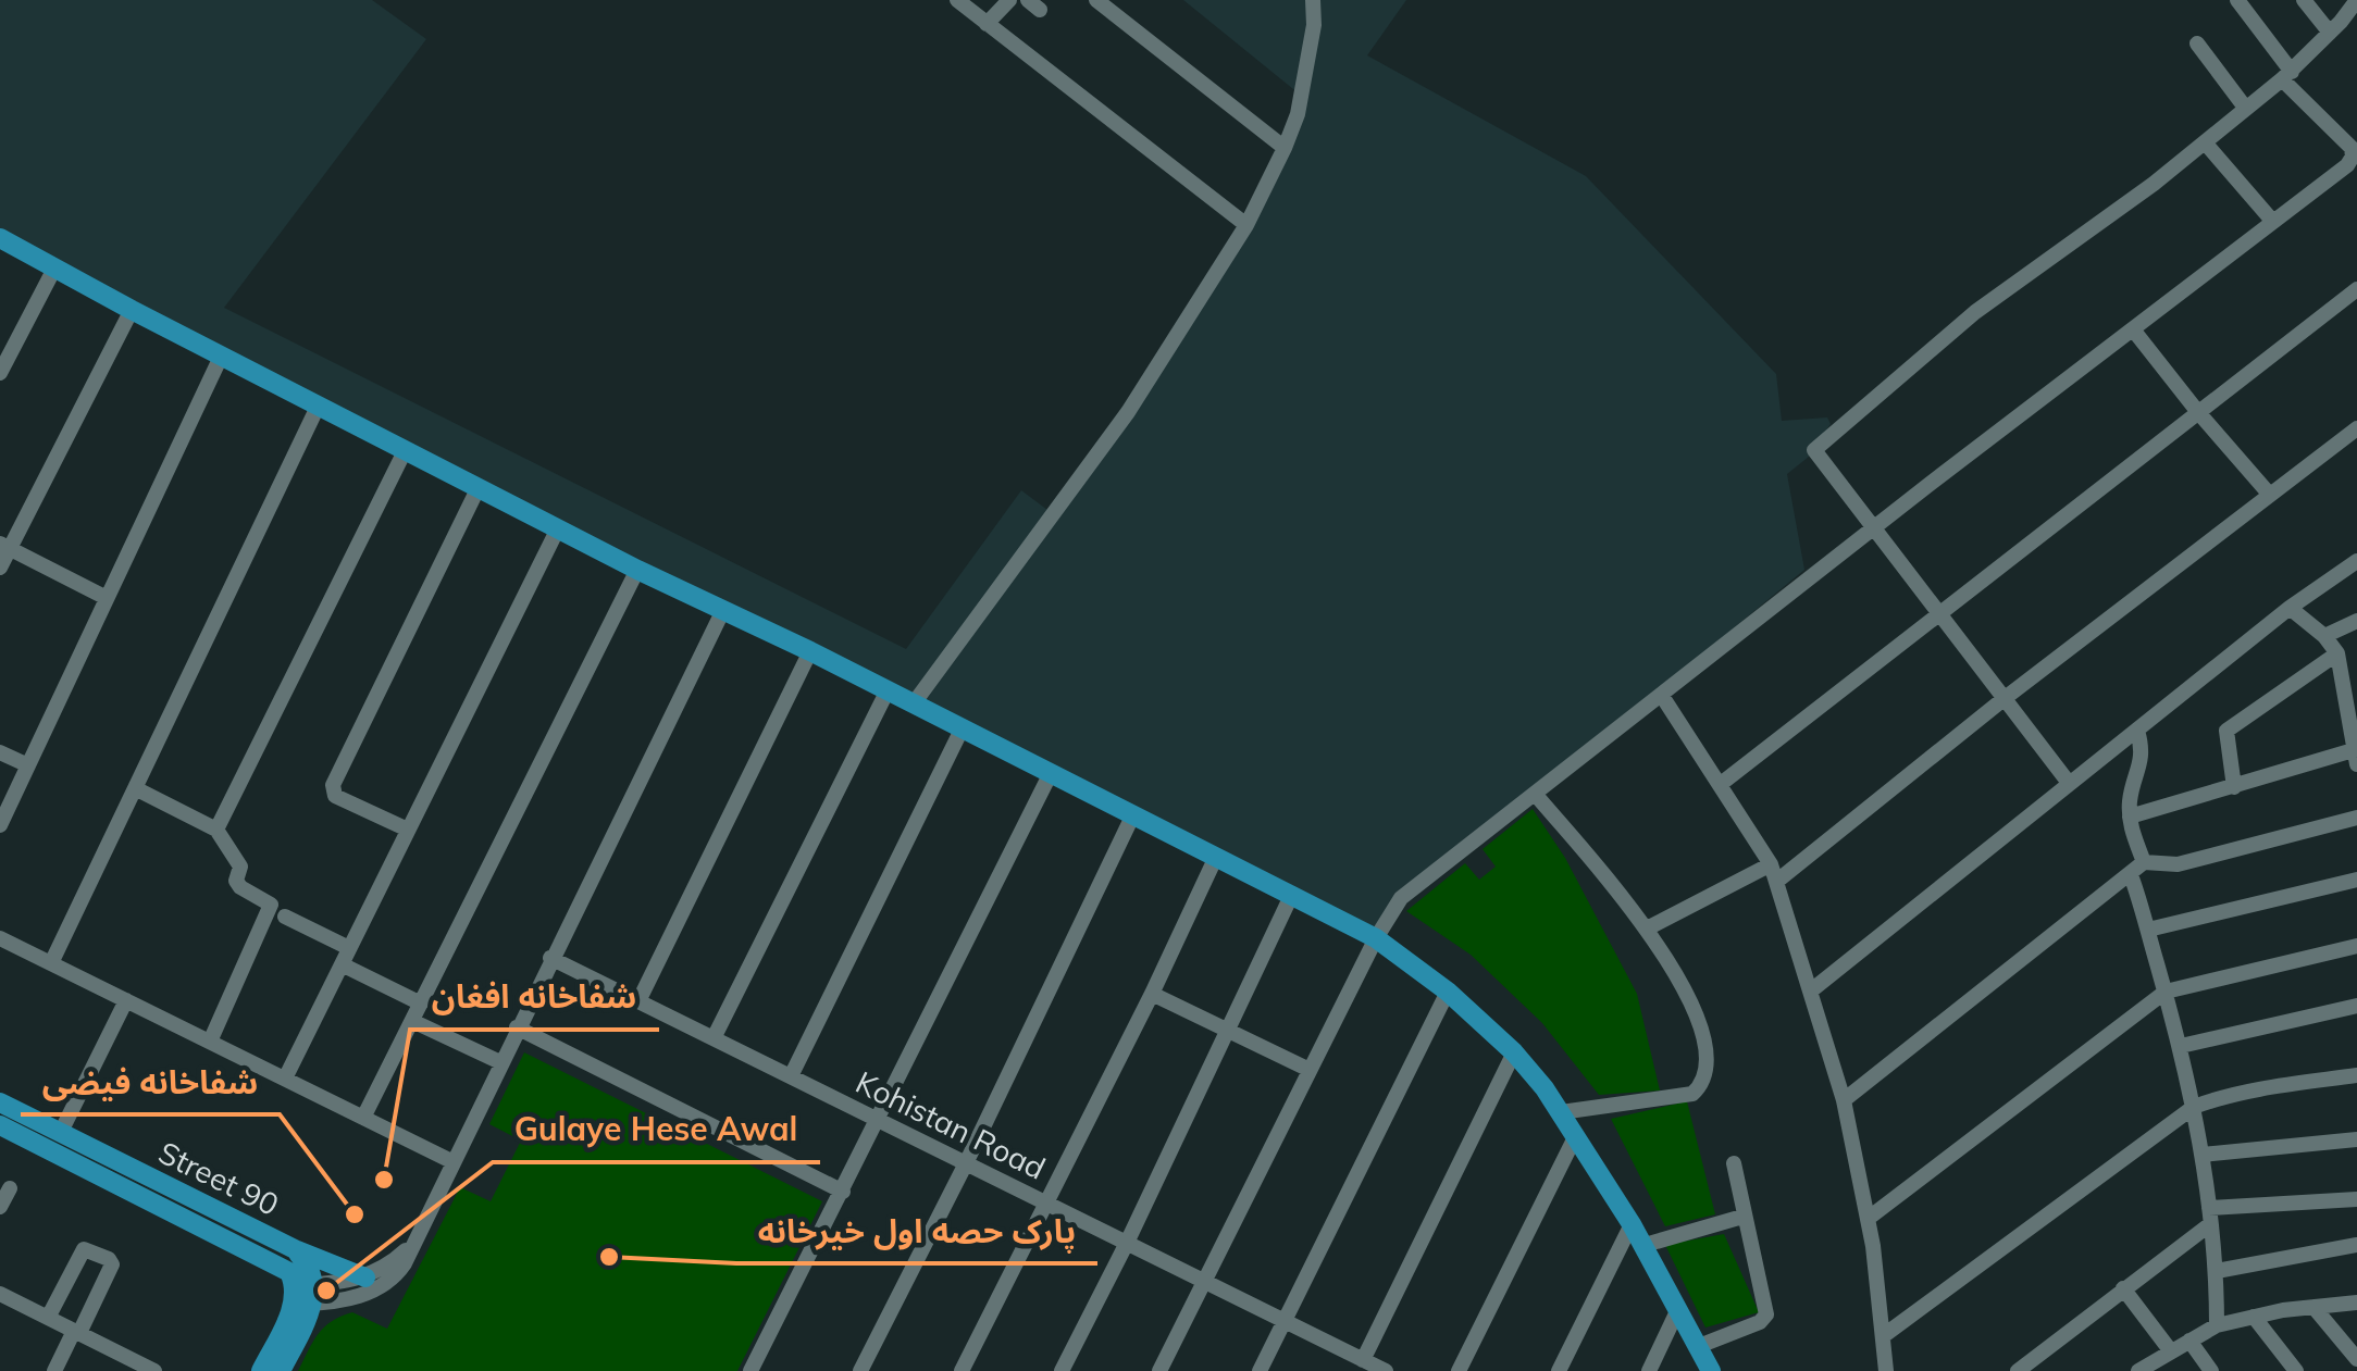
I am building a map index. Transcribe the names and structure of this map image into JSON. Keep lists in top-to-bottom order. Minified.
{"streets":{"main road":["Street 90"],"street":["Kohistan Road"]},"places":["شفاخانه افغان","شفاخانه فیضی","پارک حصه اول خیرخانه","Gulaye Hese Awal"]}
